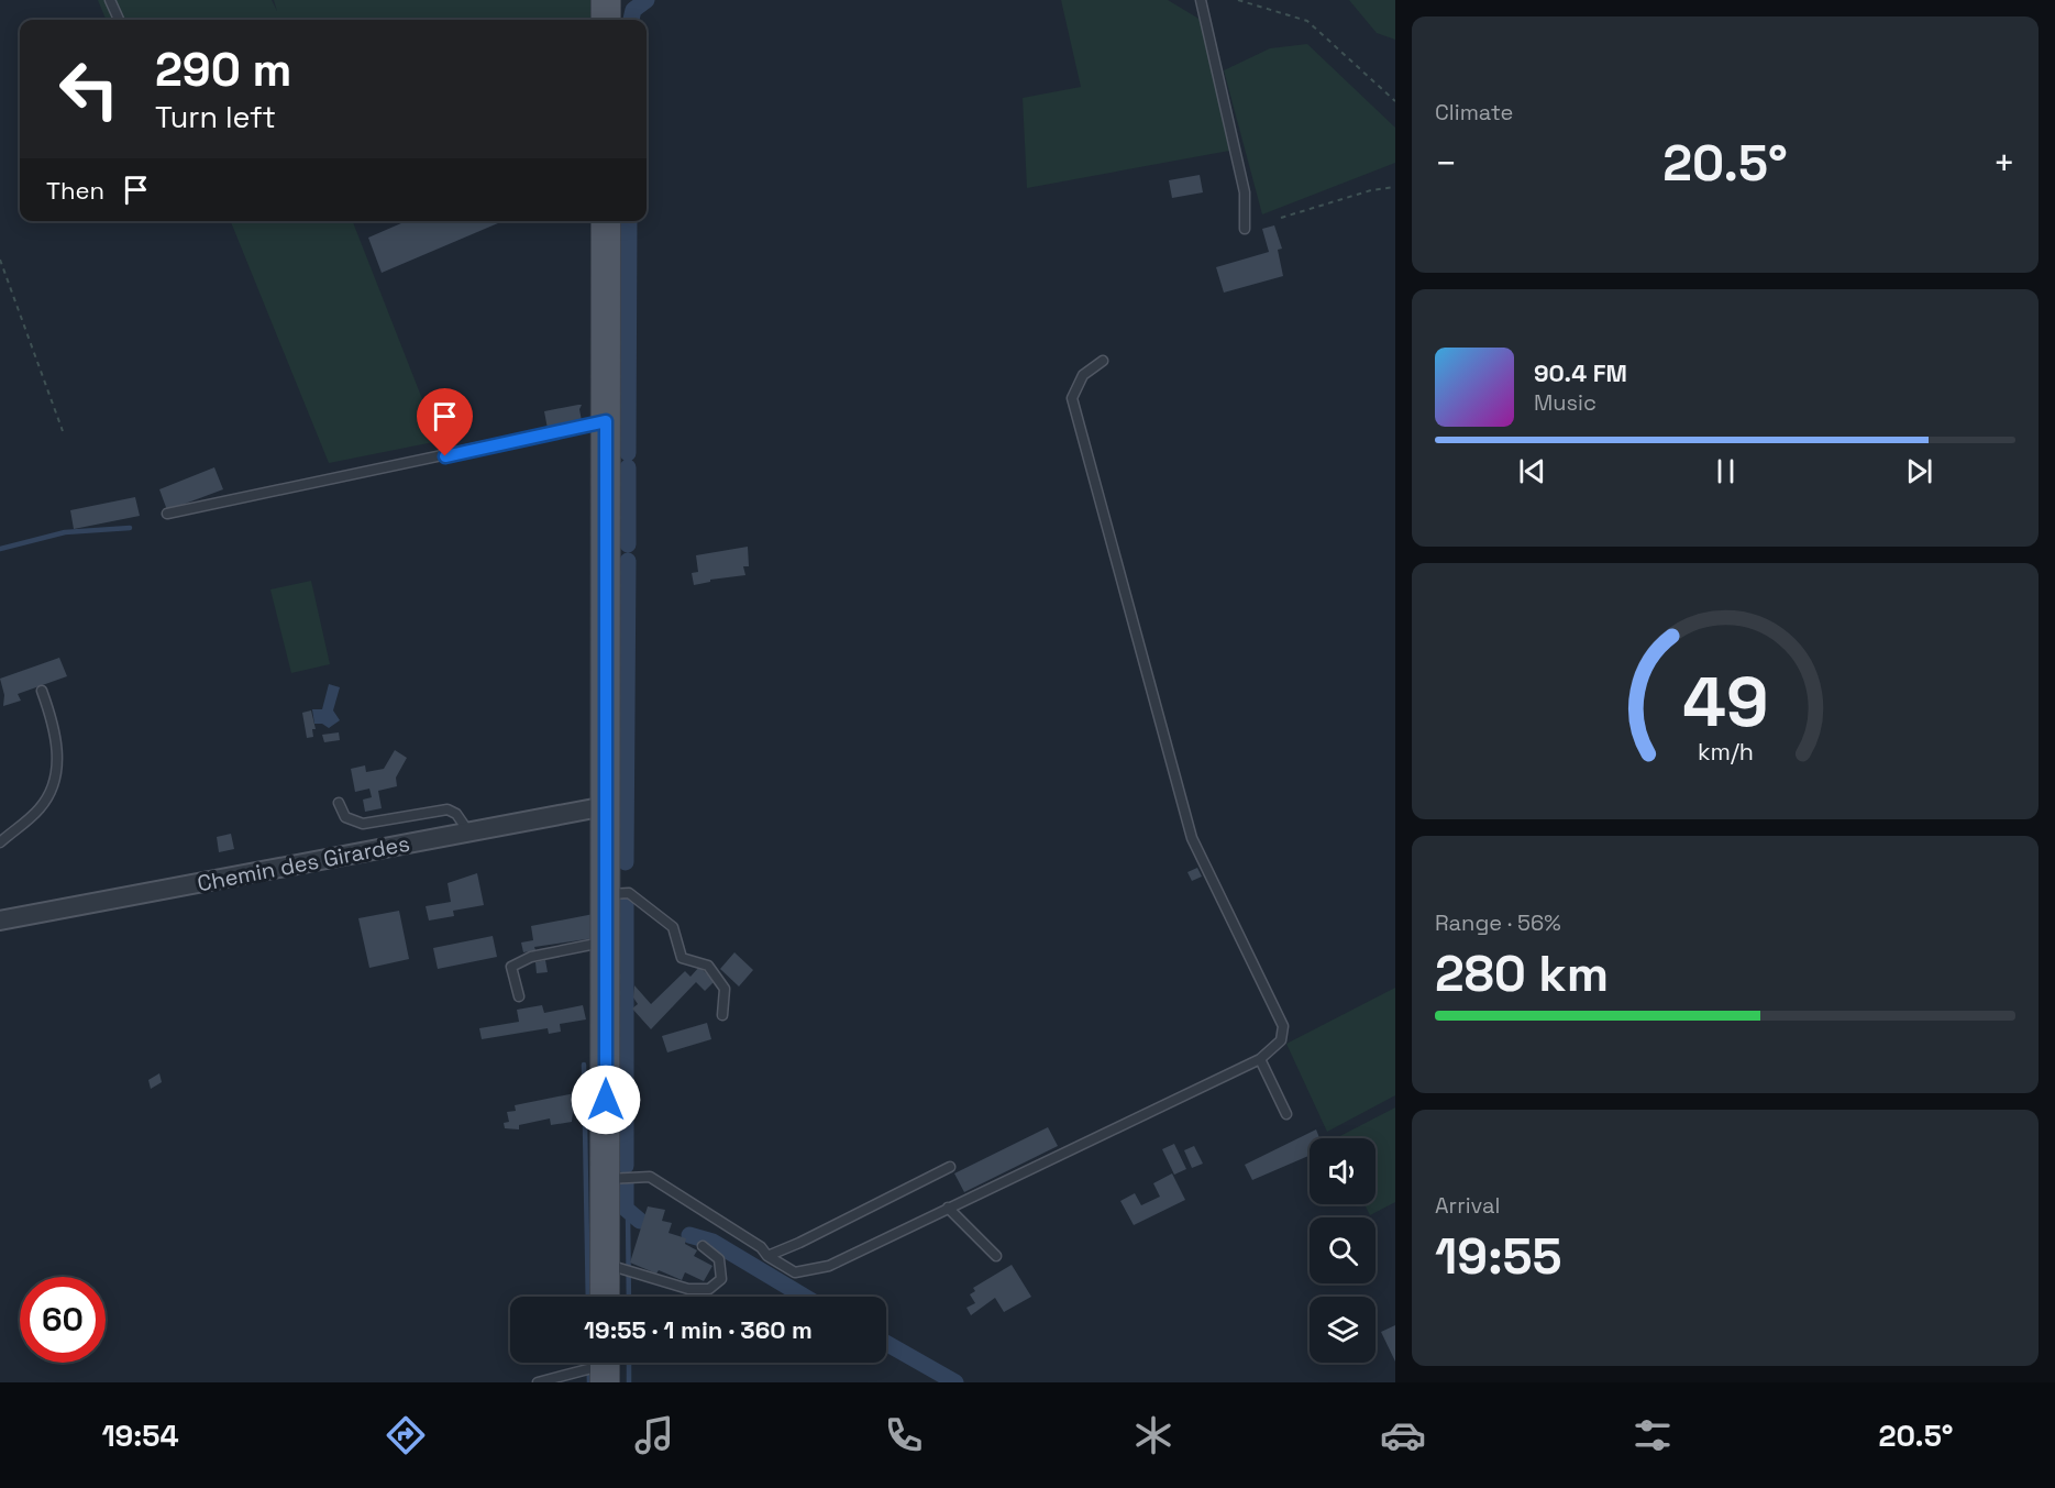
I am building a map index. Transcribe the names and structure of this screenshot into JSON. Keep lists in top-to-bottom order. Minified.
{"streets":{"street":["Chemin des Girardes"]},"page":{"tile":["Climate",["Range · 56%","280 km"],["Arrival","19:55"]],"turn":["290 m","Turn left"],"heat":["−","20.5°","+"],"then":"Then","song":["90.4 FM","Music"],"limit":"60","trip":"19:55 · 1 min · 360 m","tabs":["19:54","20.5°"],"gauge":["49","km/h"]}}
